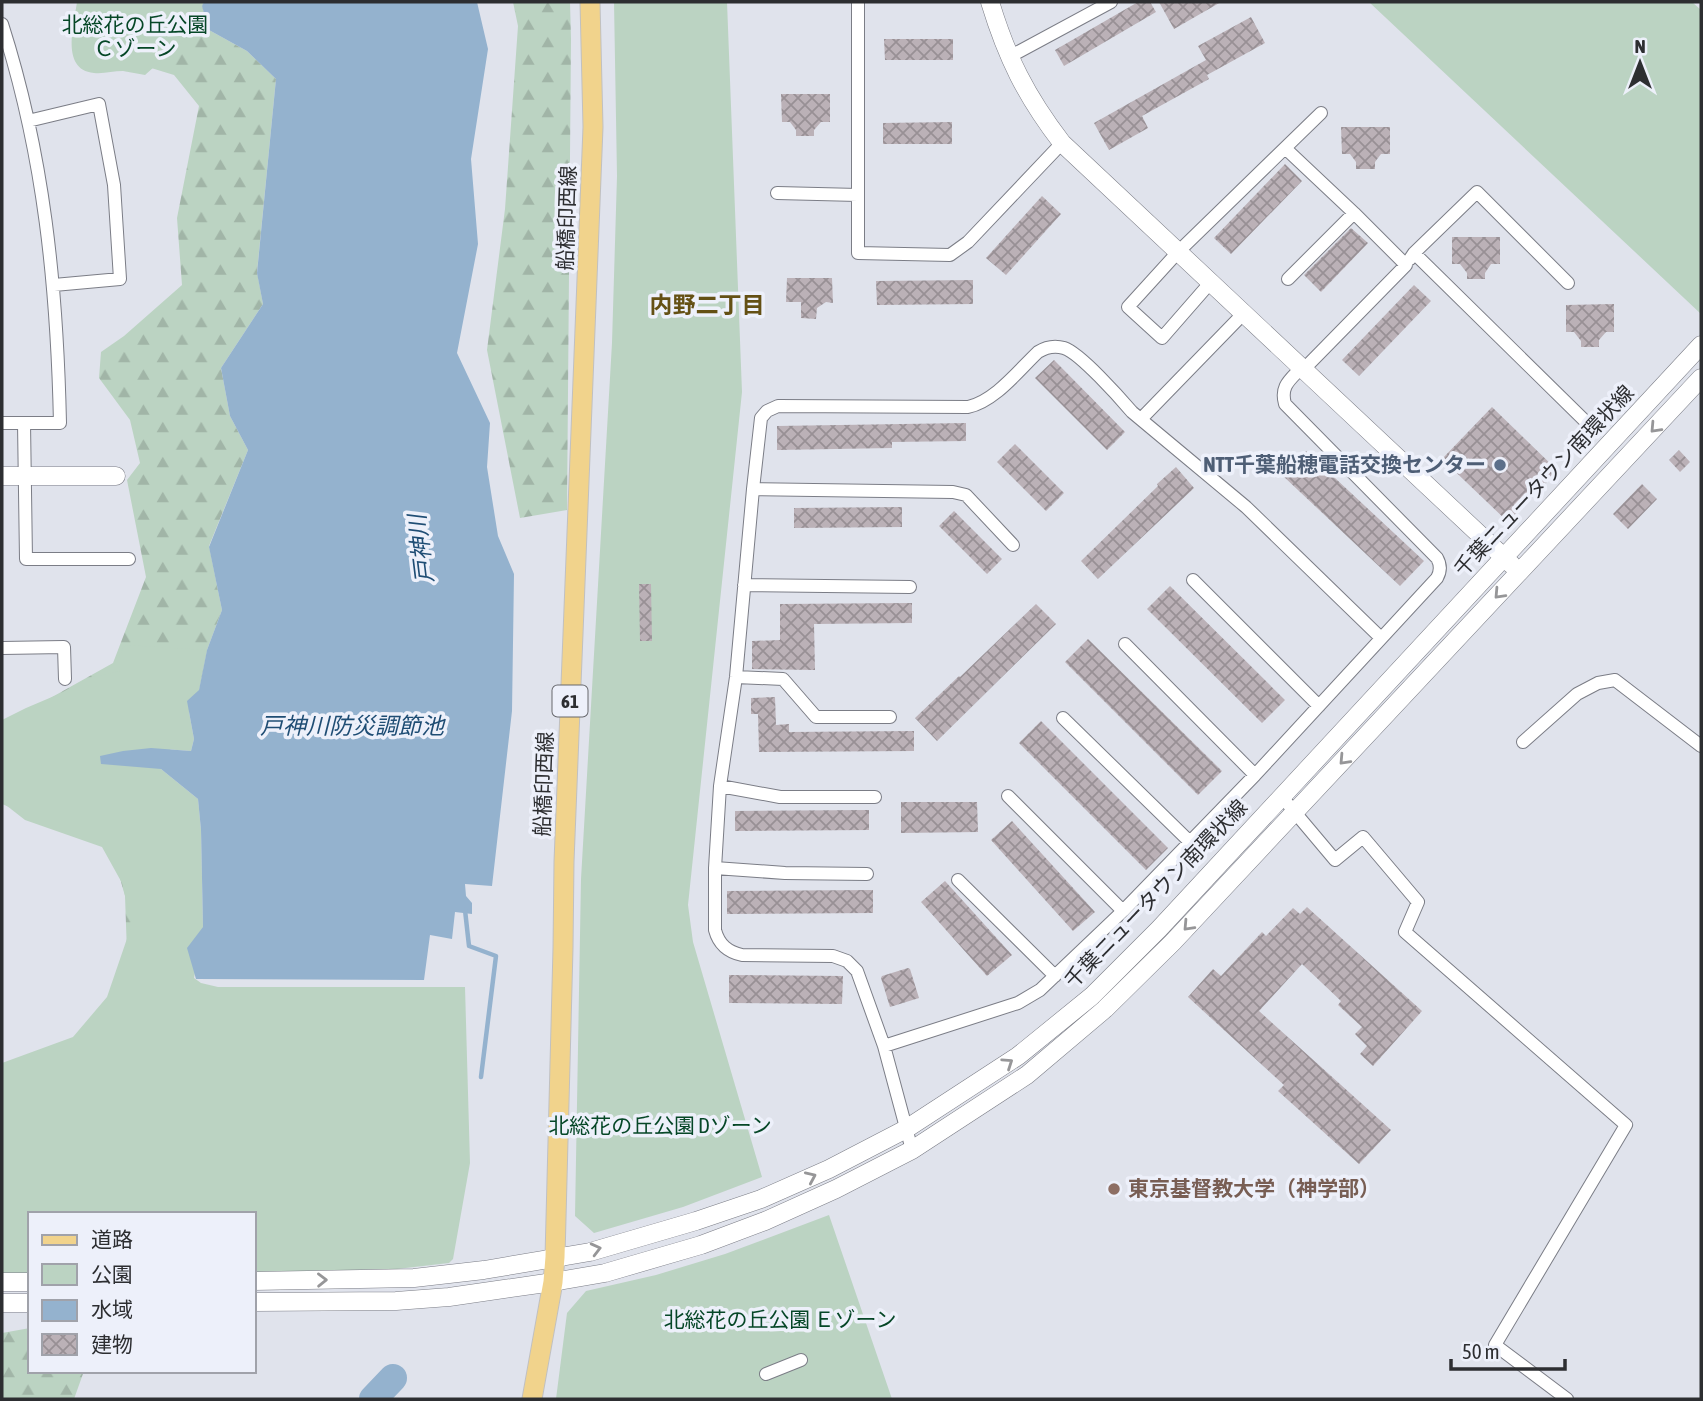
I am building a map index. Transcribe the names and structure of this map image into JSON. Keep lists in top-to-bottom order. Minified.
{"streets":{"main road":["船橋印西線","千葉ニュータウン南環状線","61"]},"crossings":[["船橋印西線","千葉ニュータウン南環状線"]],"districts":["内野二丁目"],"water":["戸神川","戸神川防災調節池"],"parks":["北総花の丘公園 Ｃゾーン","北総花の丘公園 Dゾーン","北総花の丘公園 Ｅゾーン"],"places":["NTT千葉船穂電話交換センター","東京基督教大学（神学部）"],"legend":["道路","公園","水域","建物"],"scale_bar":"50 m","north":"top"}
